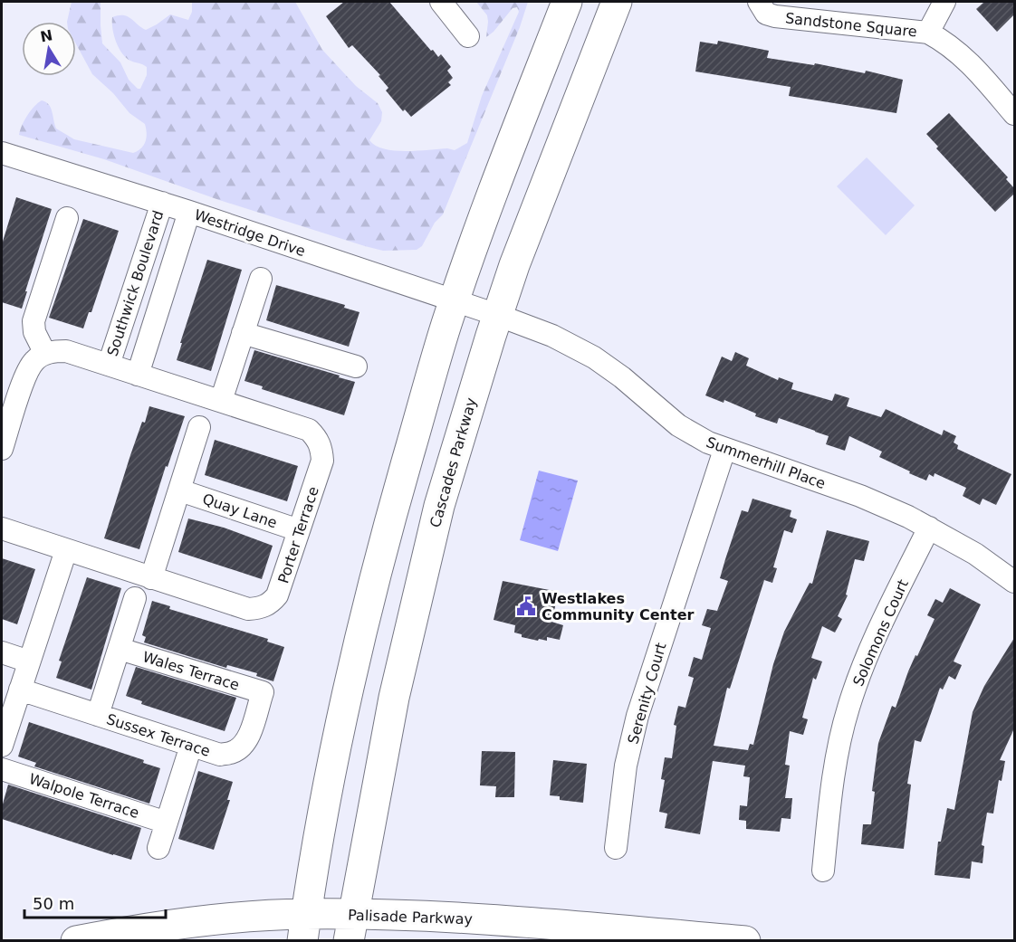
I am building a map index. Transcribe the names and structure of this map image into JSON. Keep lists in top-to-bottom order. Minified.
{"streets":{"main road":["Cascades Parkway","Palisade Parkway"],"street":["Sandstone Square","Westridge Drive","Southwick Boulevard","Summerhill Place","Quay Lane","Porter Terrace","Solomons Court","Wales Terrace","Serenity Court","Sussex Terrace","Walpole Terrace"]},"crossings":[["Westridge Drive","Southwick Boulevard"],["Westridge Drive","Cascades Parkway"],["Westridge Drive","Summerhill Place"],["Southwick Boulevard","Porter Terrace"],["Cascades Parkway","Summerhill Place"],["Cascades Parkway","Palisade Parkway"],["Summerhill Place","Solomons Court"],["Summerhill Place","Serenity Court"],["Quay Lane","Porter Terrace"],["Wales Terrace","Sussex Terrace"]],"places":{"public building":["Westlakes Community Center"]},"scale_bar":"50 m","north":"top"}
